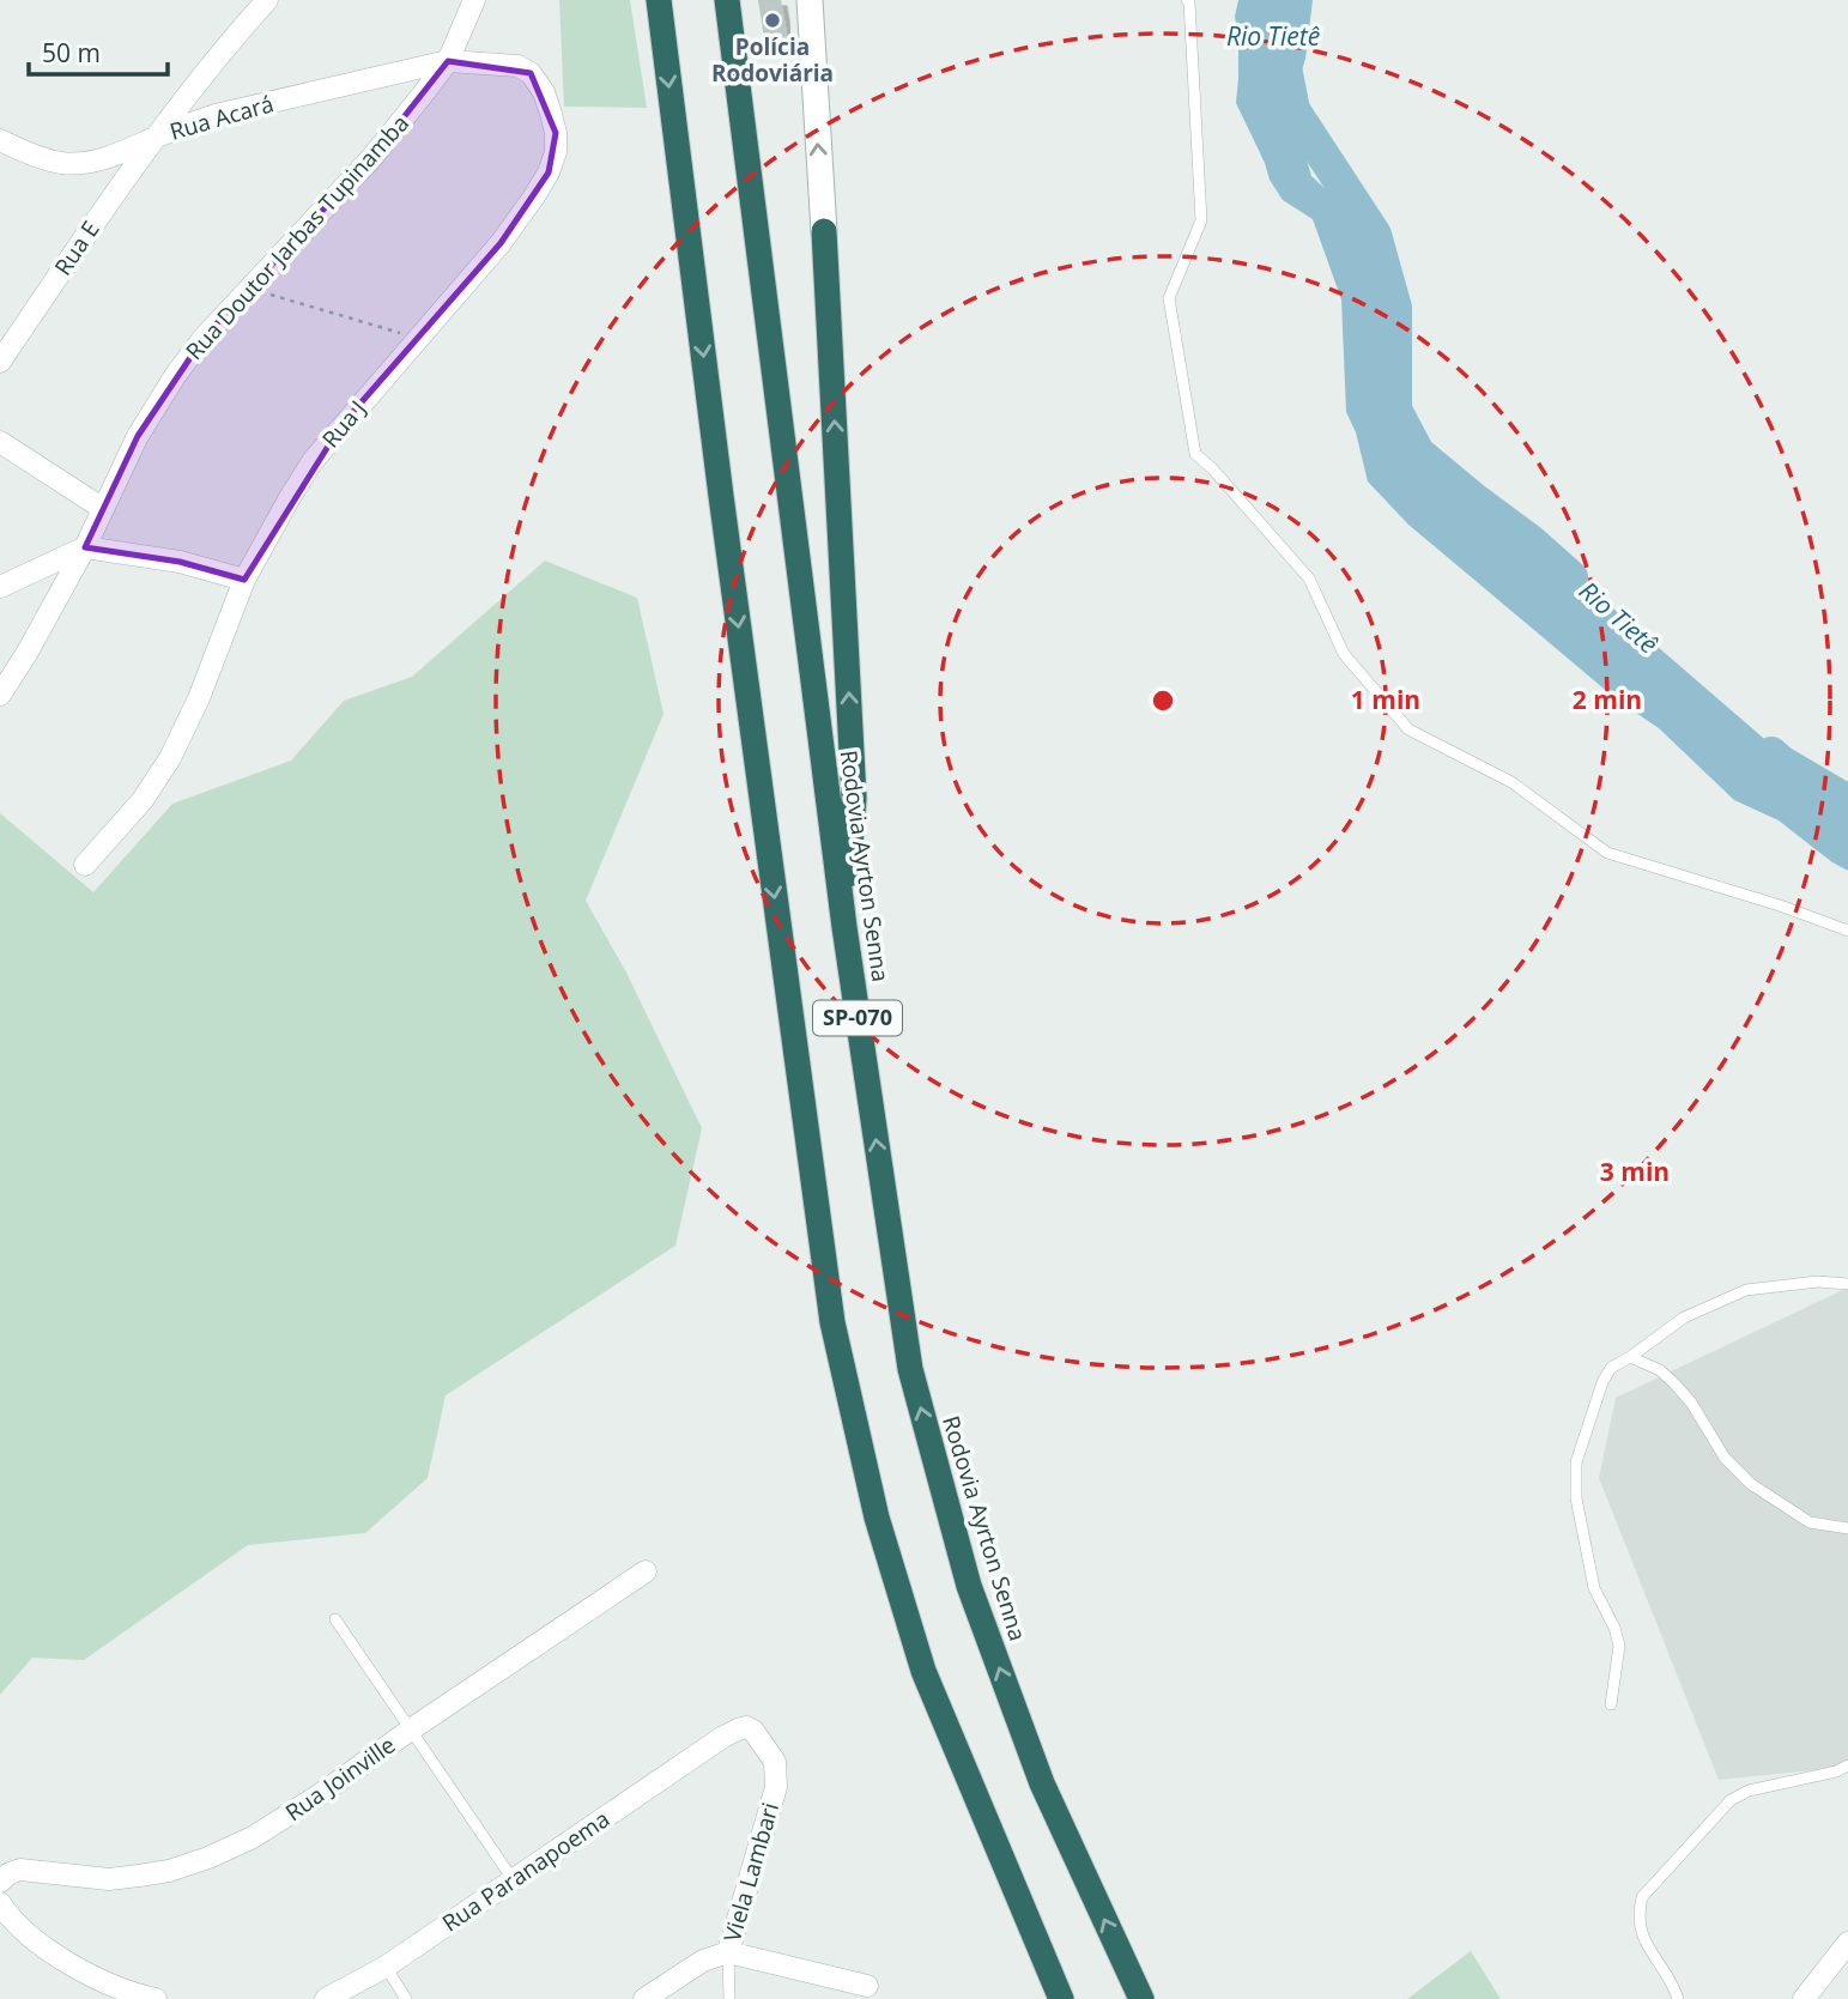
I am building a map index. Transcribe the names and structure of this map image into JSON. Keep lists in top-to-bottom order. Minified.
{"streets":{"highway":["Rodovia Ayrton Senna","SP-070"],"street":["Rua Acará","Rua Doutor Jarbas Tupinamba","Rua E","Rua J","Rua Joinville","Rua Paranapoema","Viela Lambari"]},"crossings":[["Rua Acará","Rua Doutor Jarbas Tupinamba"],["Rua Acará","Rua E"],["Rua Acará","Rua J"],["Rua Doutor Jarbas Tupinamba","Rua J"],["Rua Paranapoema","Viela Lambari"]],"water":["Rio Tietê"],"places":["Polícia Rodoviária"],"scale_bar":"50 m","rings":["1 min","2 min","3 min"]}
